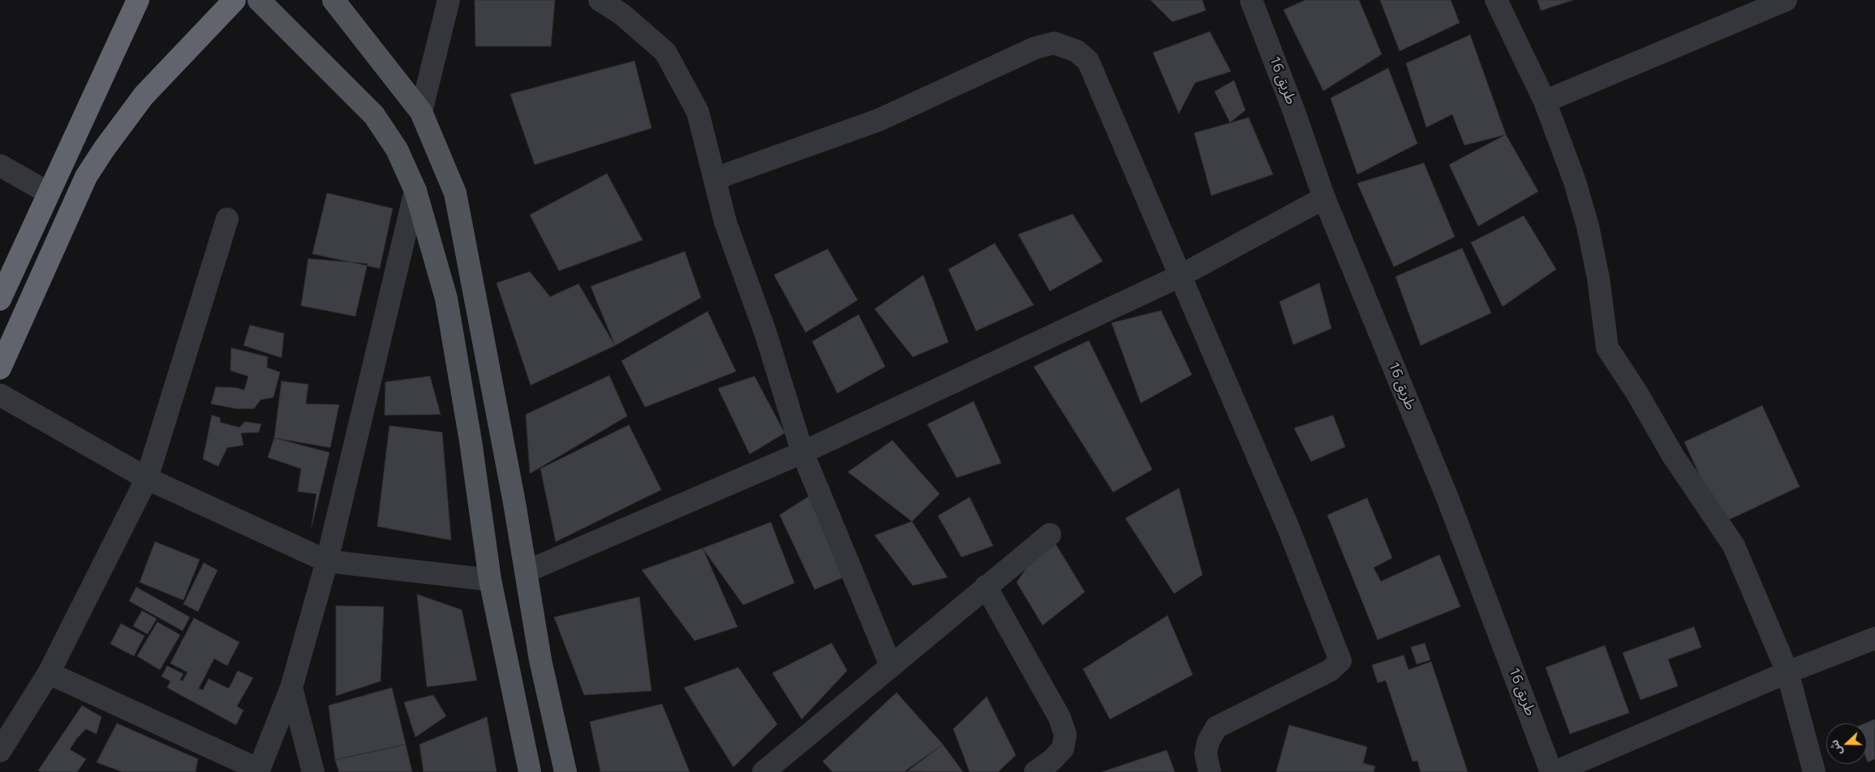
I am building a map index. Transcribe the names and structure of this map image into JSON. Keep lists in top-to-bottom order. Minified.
{"streets":{"street":["طريق 16"]},"north":"left"}
